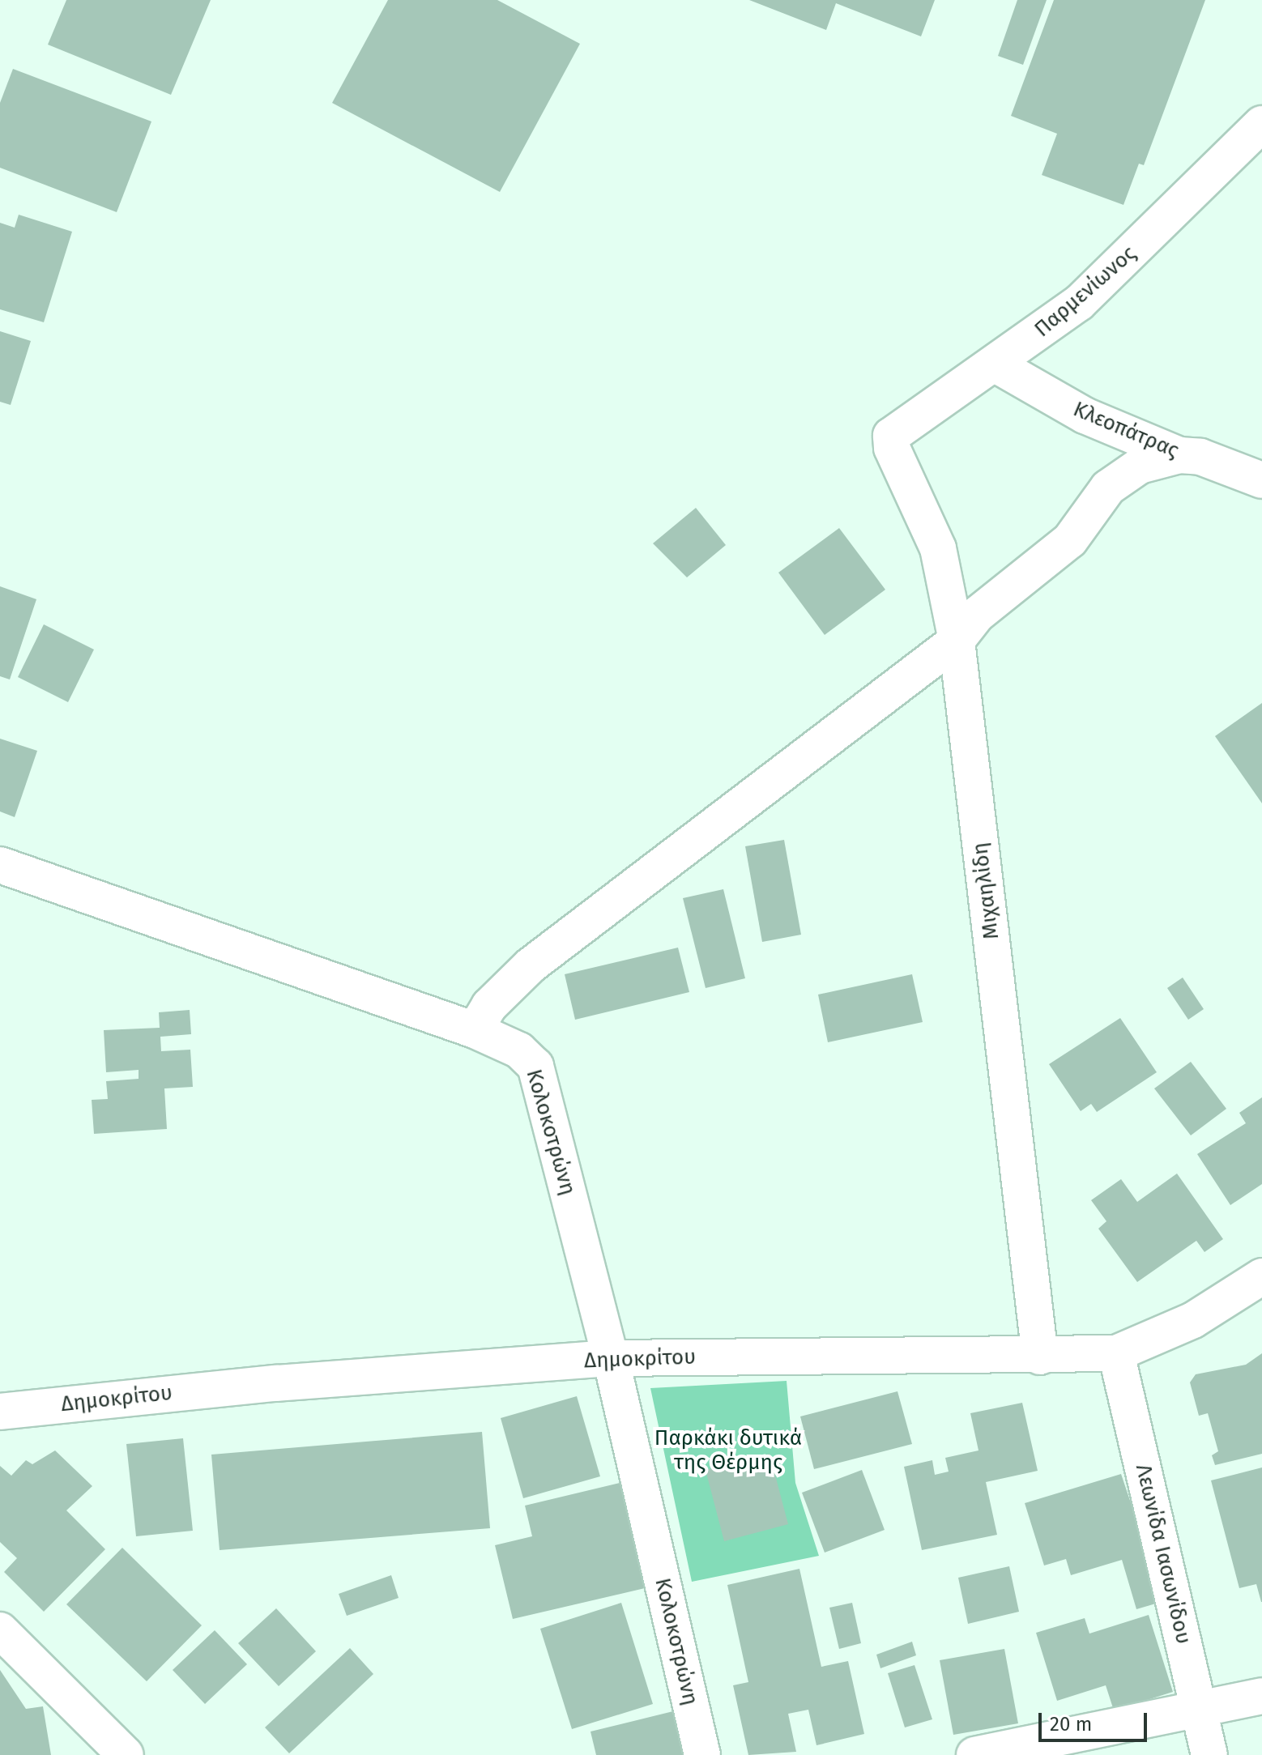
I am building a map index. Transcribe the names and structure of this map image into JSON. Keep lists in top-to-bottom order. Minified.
{"streets":{"street":["Παρμενίωνος","Κλεοπάτρας","Μιχαηλίδη","Κολοκοτρώνη","Δημοκρίτου","Λεωνίδα Ιασωνίδου"]},"crossings":[["Παρμενίωνος","Κλεοπάτρας"],["Παρμενίωνος","Μιχαηλίδη"],["Μιχαηλίδη","Δημοκρίτου"],["Κολοκοτρώνη","Δημοκρίτου"],["Δημοκρίτου","Λεωνίδα Ιασωνίδου"]],"parks":["Παρκάκι δυτικά της Θέρμης"],"scale_bar":"20 m"}
